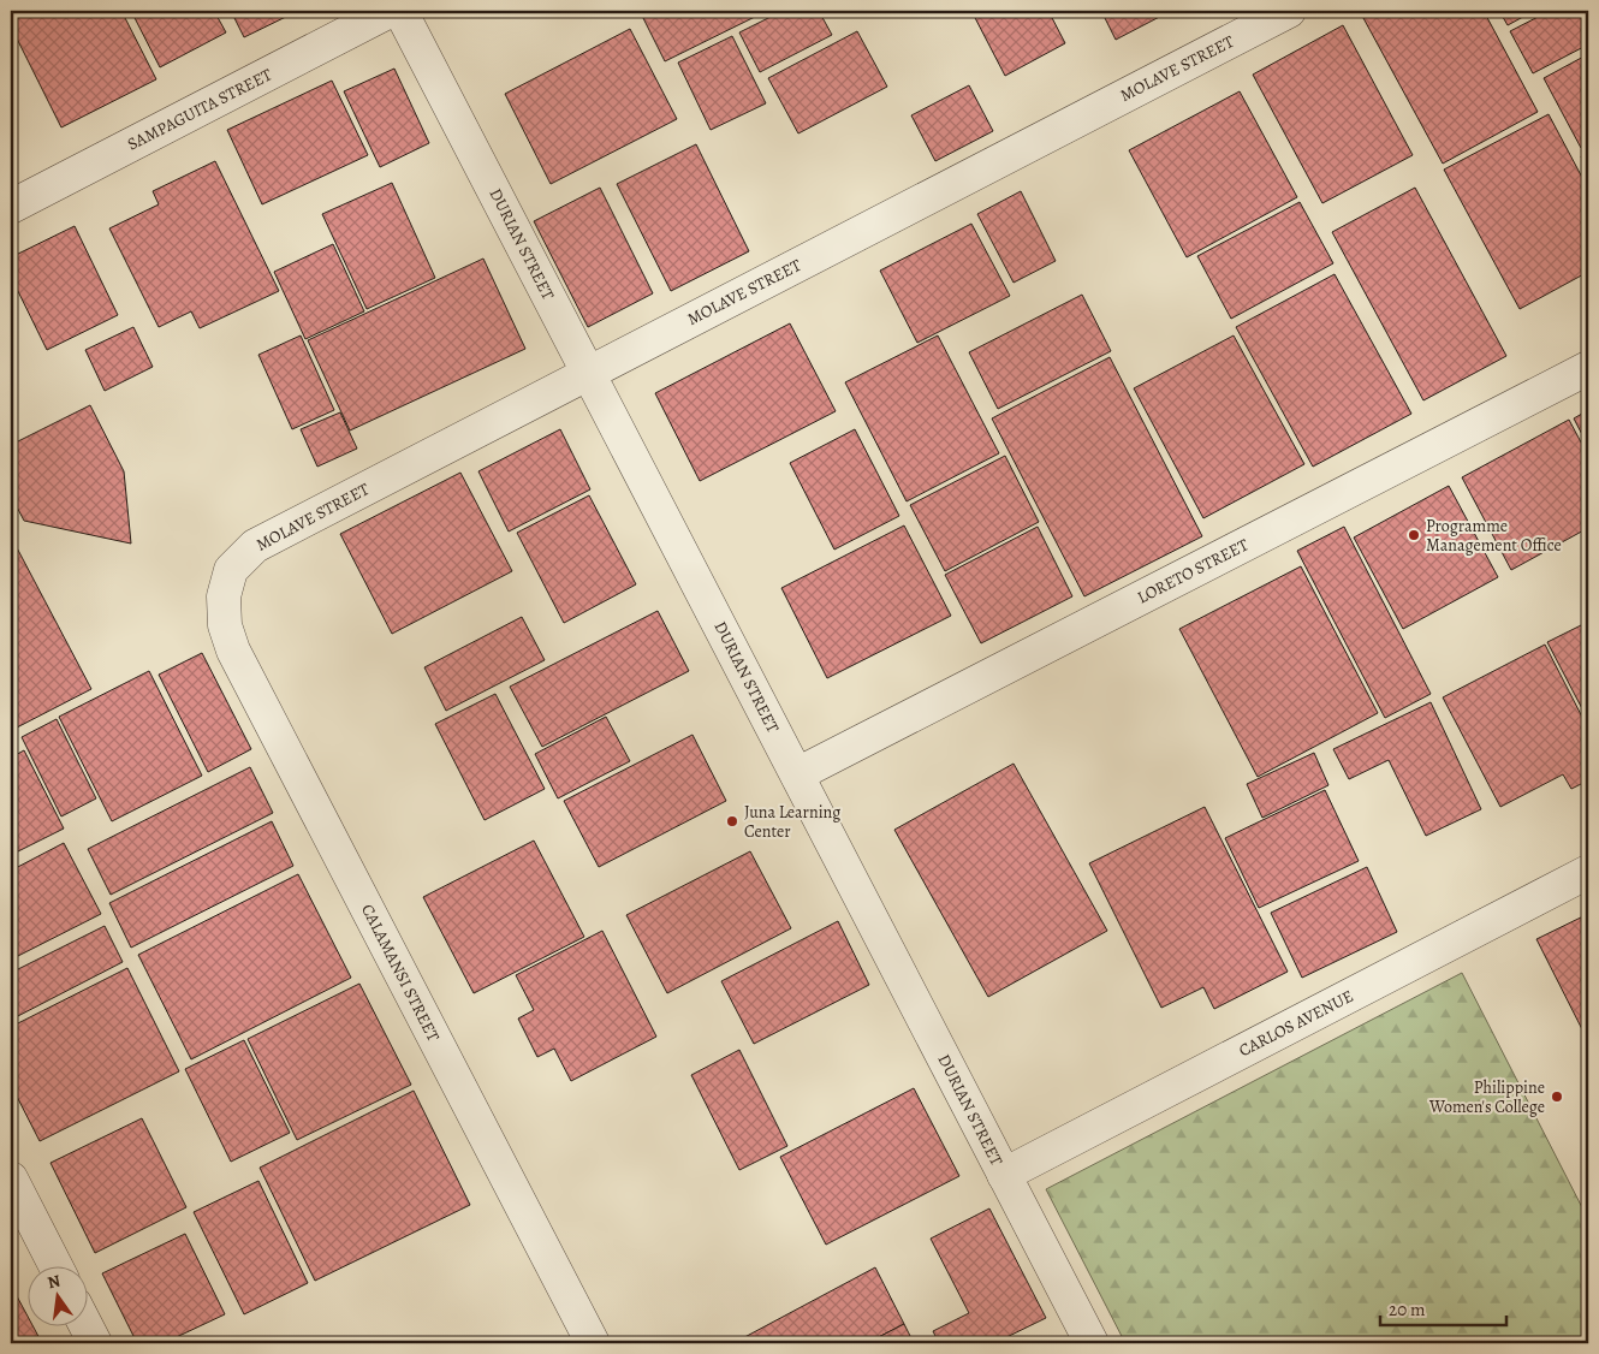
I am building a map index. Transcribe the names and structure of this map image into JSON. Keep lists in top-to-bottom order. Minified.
{"streets":{"street":["MOLAVE STREET","SAMPAGUITA STREET","DURIAN STREET","LORETO STREET","CALAMANSI STREET","CARLOS AVENUE"]},"crossings":[["MOLAVE STREET","DURIAN STREET"],["MOLAVE STREET","CALAMANSI STREET"],["DURIAN STREET","LORETO STREET"],["DURIAN STREET","CARLOS AVENUE"]],"places":["Programme Management Office","Juna Learning Center","Philippine Women's College"],"scale_bar":"20 m","north":"top"}
